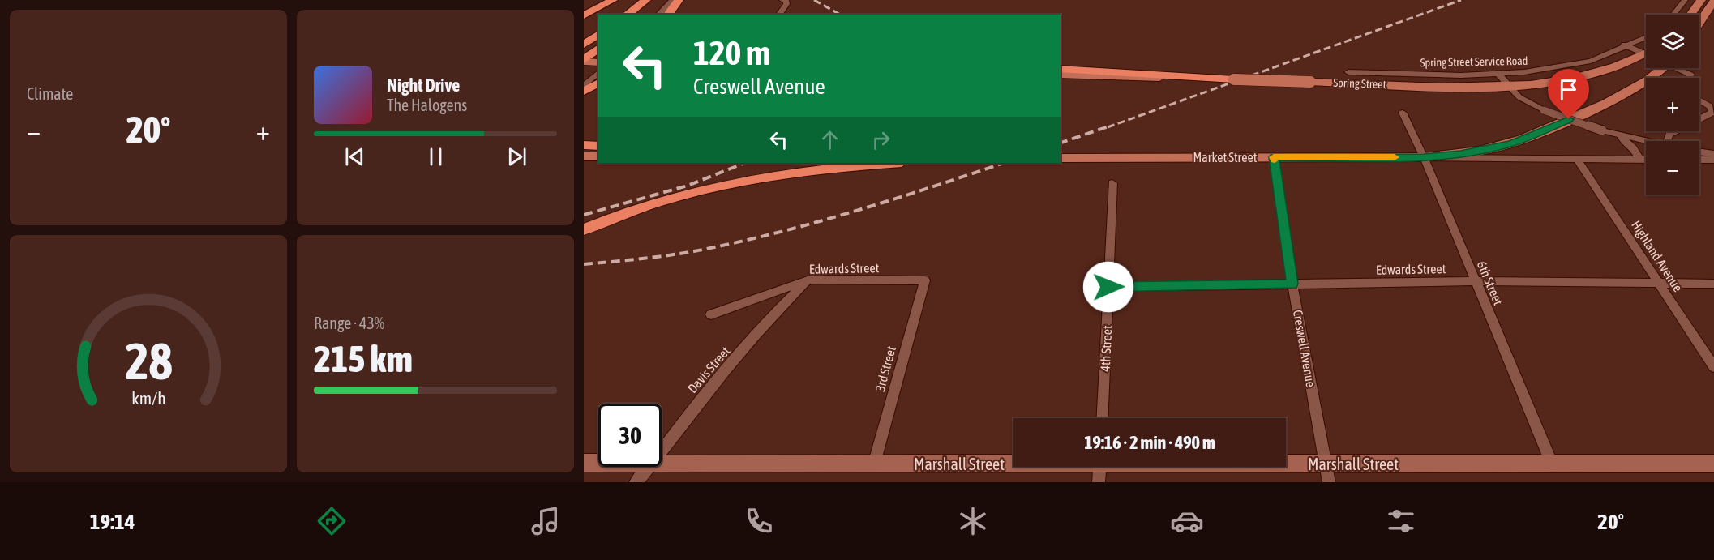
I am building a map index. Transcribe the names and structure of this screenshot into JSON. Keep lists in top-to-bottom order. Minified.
{"streets":{"main road":["Spring Street","Market Street"],"street":["Spring Street Service Road","Highland Avenue","Edwards Street","6th Street","4th Street","Creswell Avenue","3rd Street","Davis Street","Marshall Street"]},"crossings":[["Market Street","Highland Avenue"],["Market Street","6th Street"],["Market Street","Creswell Avenue"],["Highland Avenue","Edwards Street"],["Edwards Street","6th Street"],["Edwards Street","4th Street"],["Edwards Street","Creswell Avenue"],["Edwards Street","3rd Street"],["Edwards Street","Davis Street"],["6th Street","Marshall Street"],["Creswell Avenue","Marshall Street"],["3rd Street","Marshall Street"]],"page":{"tile":["Climate",["Range · 43%","215 km"]],"map_buttons":["+","−"],"turn":["120 m","Creswell Avenue"],"song":["Night Drive","The Halogens"],"heat":["−","20°","+"],"limit":"30","trip":"19:16 · 2 min · 490 m","tabs":["19:14","20°"],"gauge":["28","km/h"]}}
